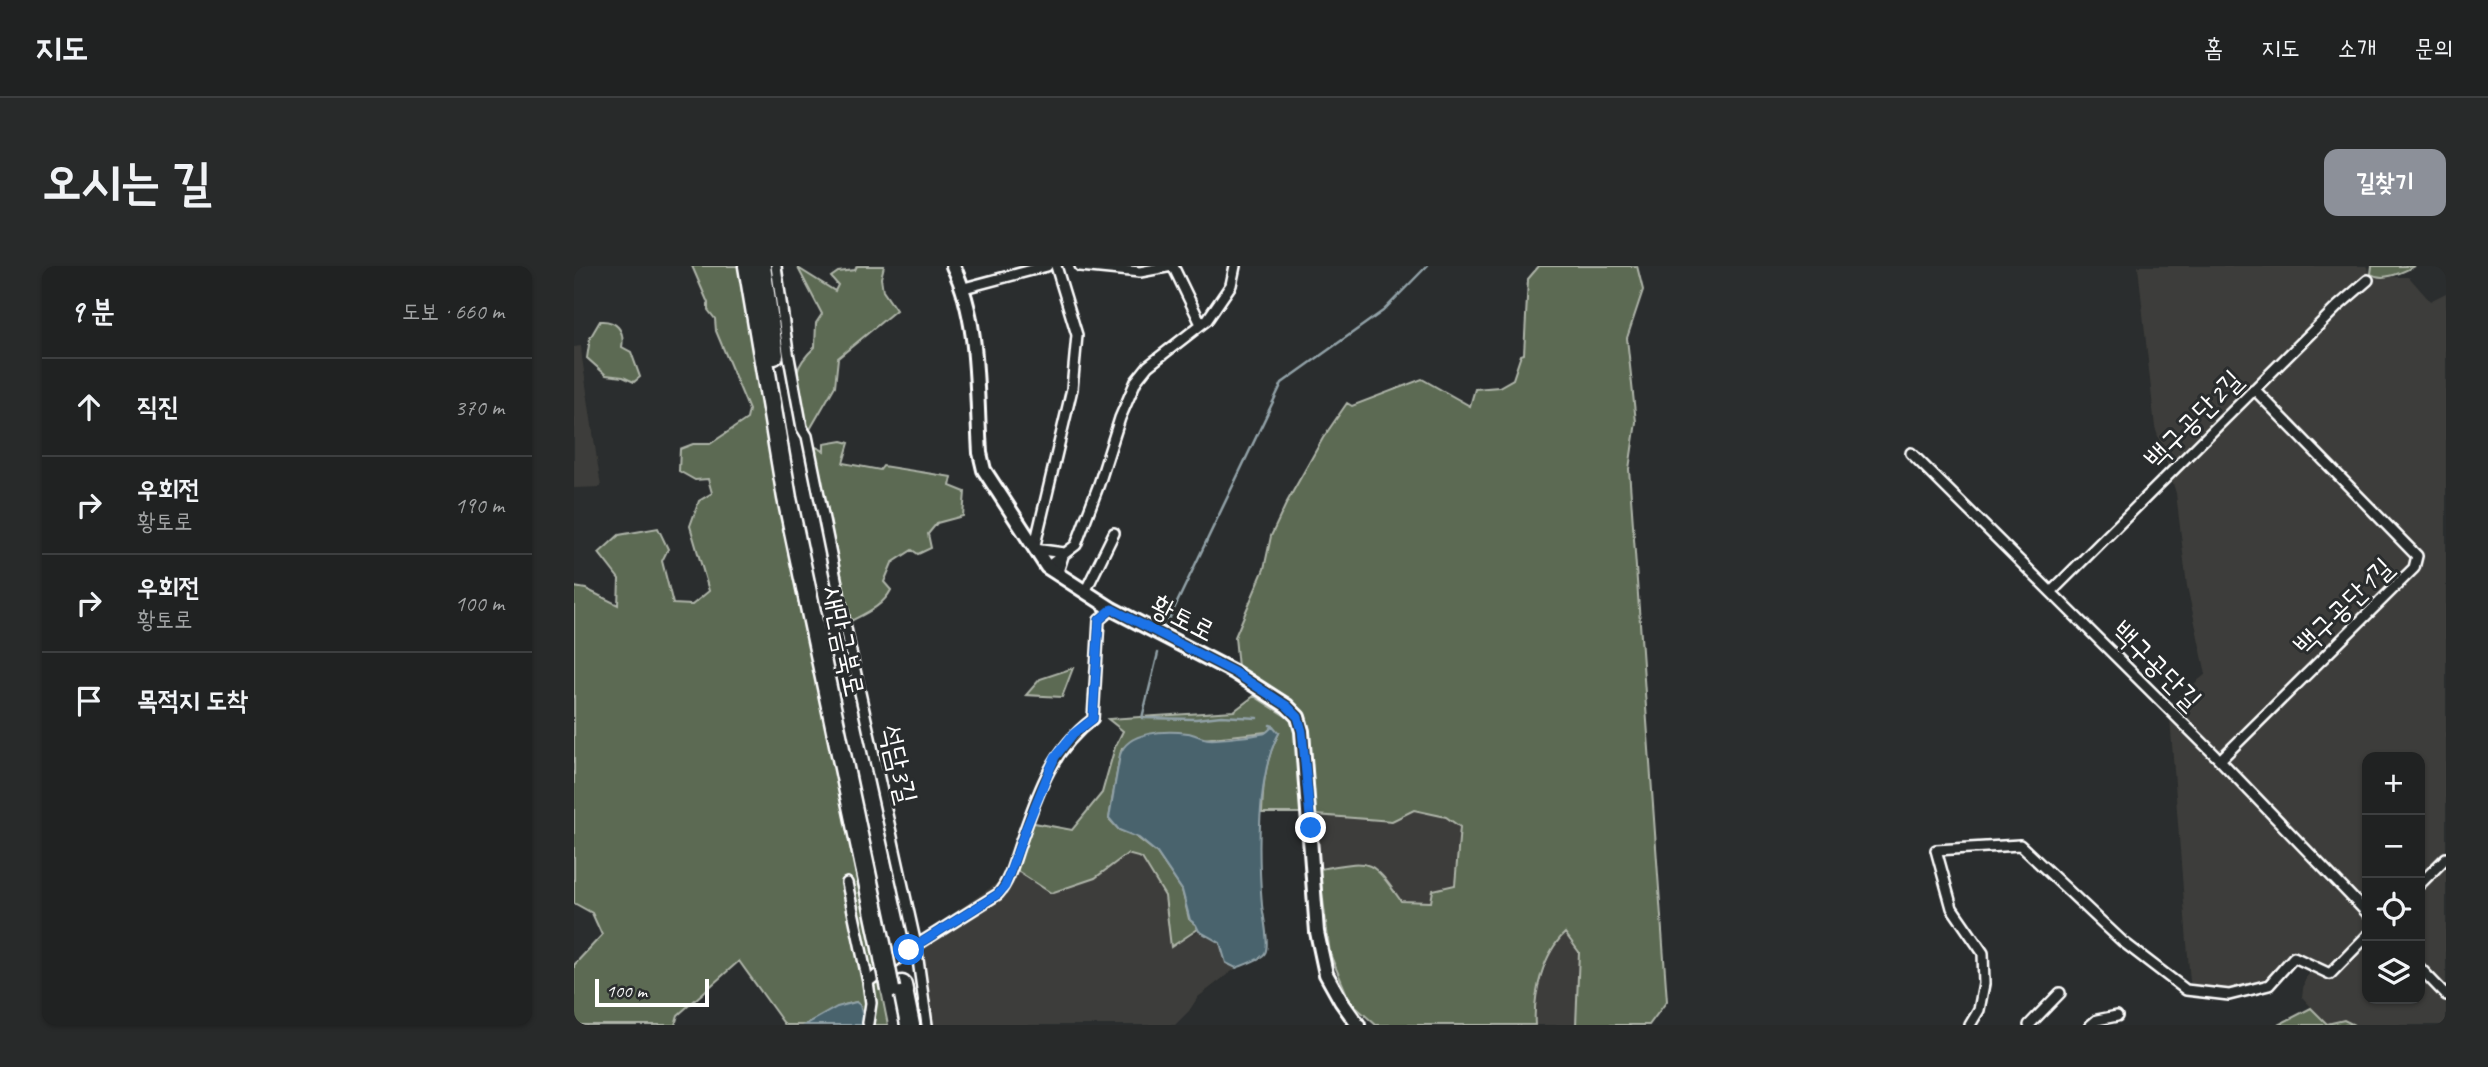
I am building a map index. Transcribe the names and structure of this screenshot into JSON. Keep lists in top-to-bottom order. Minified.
{"streets":{"highway":["새만금북로"],"main road":["황토로"],"street":["백구공단2길","백구공단1길","백구공단길","석담3길"]},"crossings":[["백구공단2길","백구공단1길"],["백구공단2길","백구공단길"],["백구공단1길","백구공단길"]],"scale_bar":"100 m","page":{"header":"지도","nav":["홈","지도","소개","문의"],"buttons":"길찾기","title":"오시는 길","heading":["9 분","도보 · 660 m"],"list":[["직진","370 m"],["우회전","황토로","190 m"],["우회전","황토로","100 m"],"목적지 도착"],"map_buttons":["+","−"],"scale":"100 m"}}
